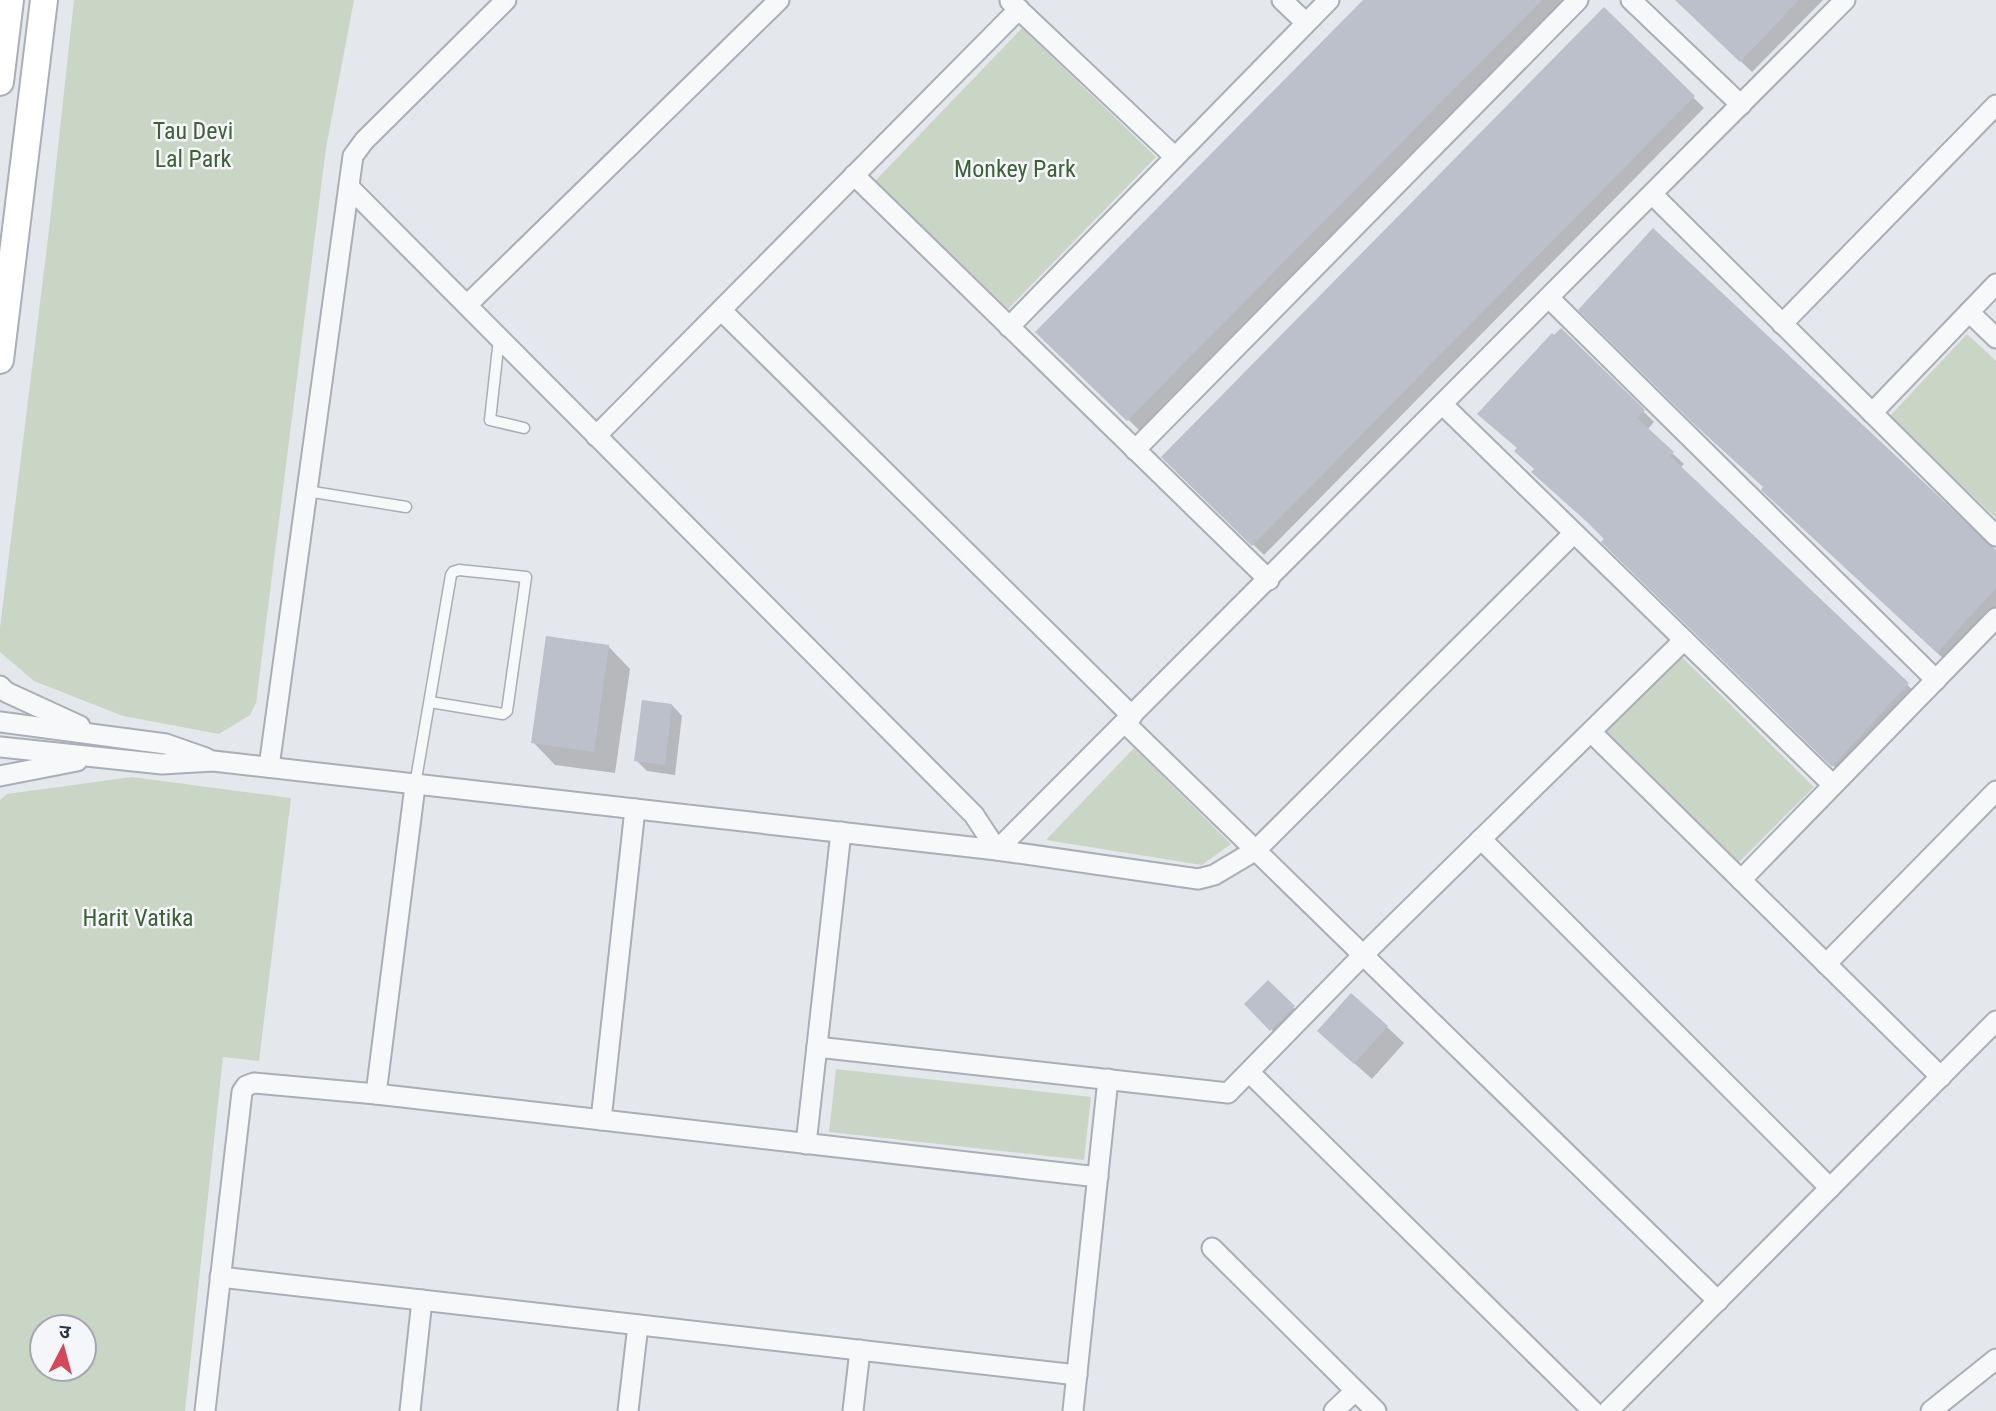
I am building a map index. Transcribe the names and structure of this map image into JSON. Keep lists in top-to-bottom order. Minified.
{"parks":["Tau Devi Lal Park","Monkey Park","Harit Vatika"],"north":"top"}
